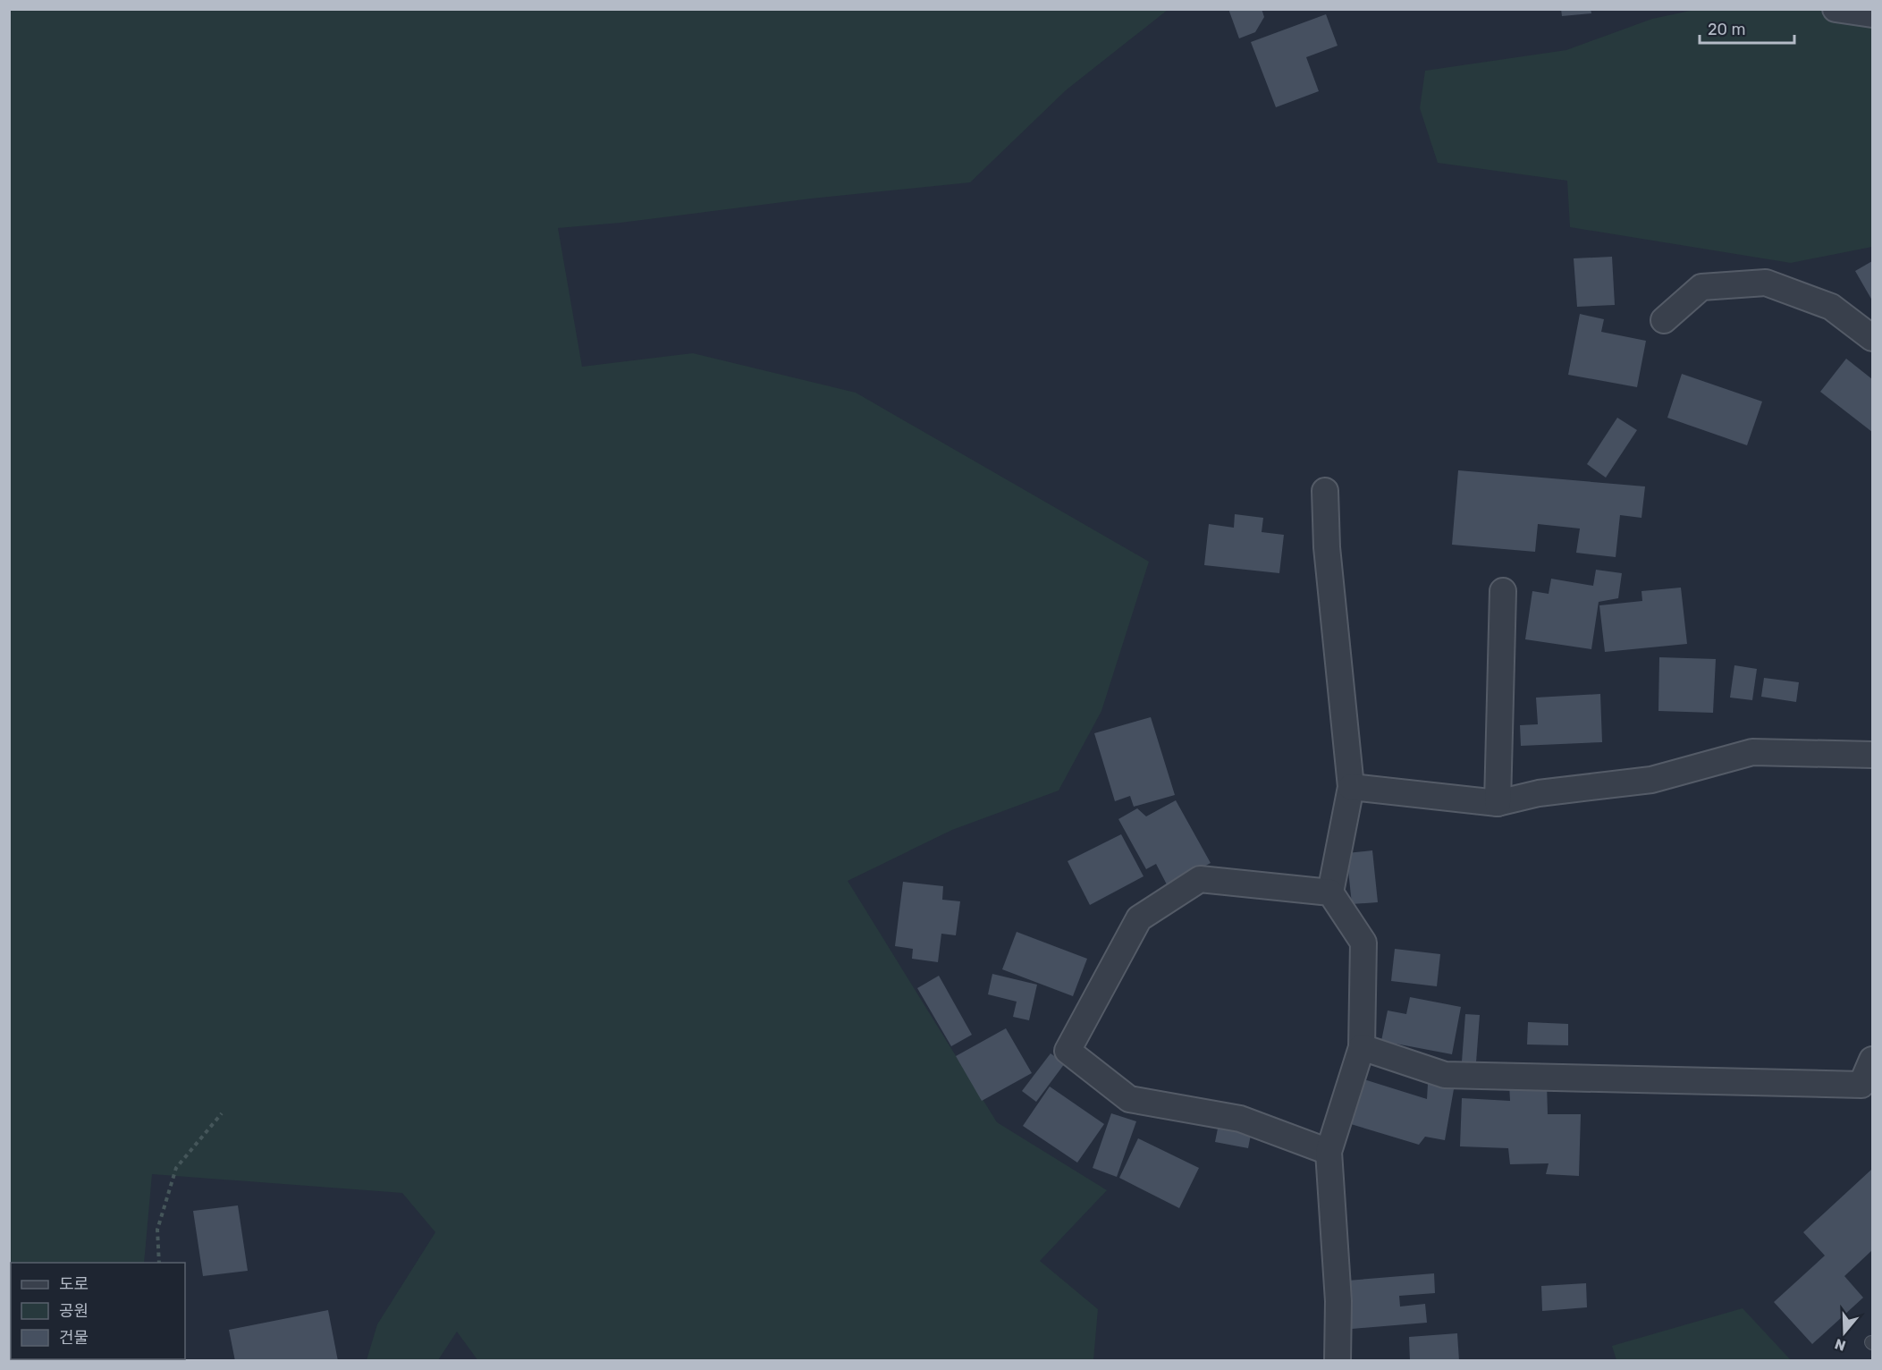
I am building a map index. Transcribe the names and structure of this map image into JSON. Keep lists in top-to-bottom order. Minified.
{"legend":["도로","공원","건물"],"scale_bar":"20 m","north":"bottom"}
